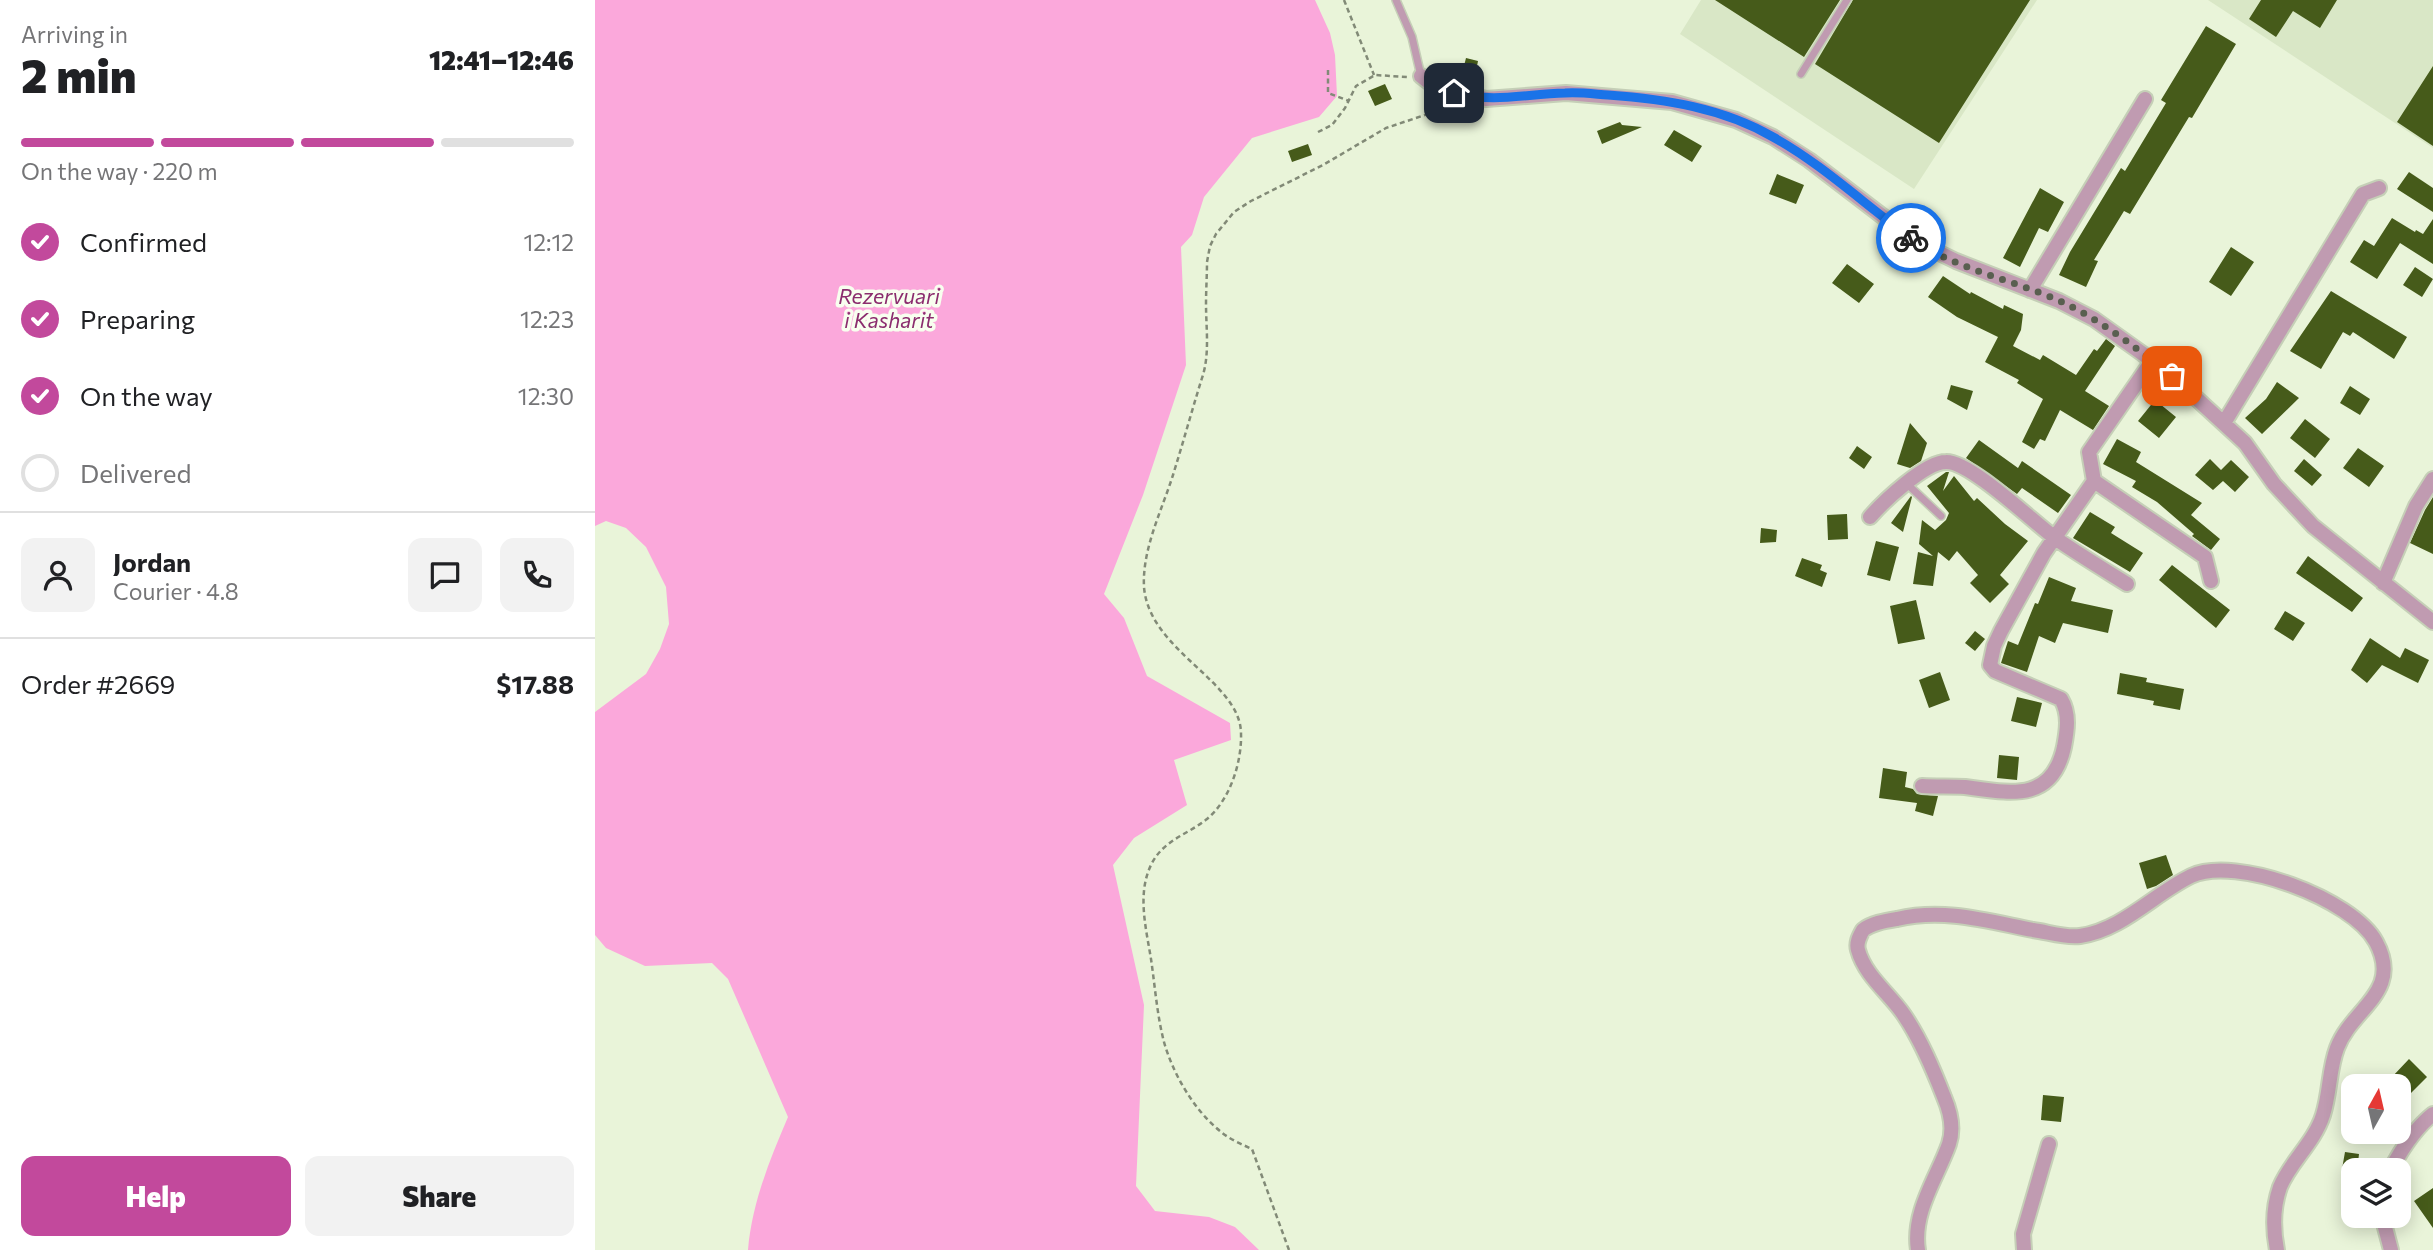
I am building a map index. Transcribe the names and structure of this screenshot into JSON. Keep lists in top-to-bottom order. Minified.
{"water":["Rezervuari i Kasharit"],"north":"top","page":{"heading":["2 min","Arriving in","12:41–12:46"],"panel":["Jordan","Courier · 4.8","Order #2669","$17.88"],"bar":"On the way · 220 m","list":[["Confirmed","12:12"],["Preparing","12:23"],["On the way","12:30"],"Delivered"],"buttons":["Help","Share"]}}
